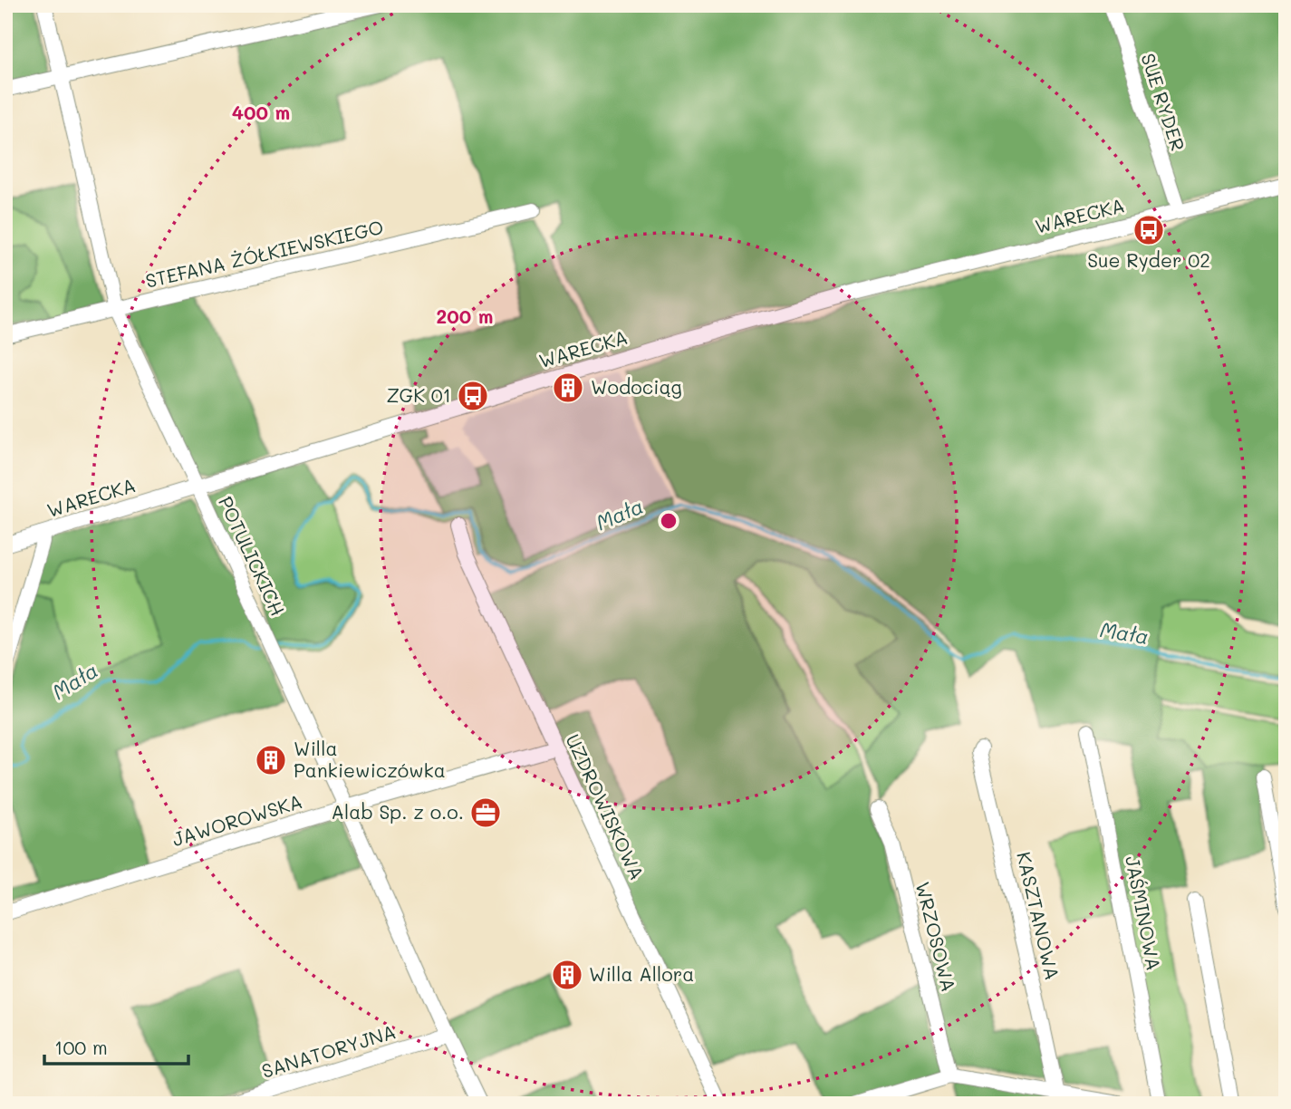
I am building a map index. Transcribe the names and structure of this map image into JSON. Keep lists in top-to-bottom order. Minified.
{"streets":{"street":["SUE RYDER","WARECKA","STEFANA ŻÓŁKIEWSKIEGO","POTULICKICH","UZDROWISKOWA","JAWOROWSKA","JAŚMINOWA","KASZTANOWA","WRZOSOWA","SANATORYJNA"]},"crossings":[["SUE RYDER","WARECKA"],["WARECKA","POTULICKICH"],["STEFANA ŻÓŁKIEWSKIEGO","POTULICKICH"],["POTULICKICH","JAWOROWSKA"],["POTULICKICH","SANATORYJNA"],["UZDROWISKOWA","JAWOROWSKA"]],"water":["Mała"],"places":{"bus stop":["Sue Ryder 02","ZGK 01"],"building":["Wodociąg","Willa Pankiewiczówka","Willa Allora"],"office":["Alab Sp. z o.o."]},"scale_bar":"100 m","rings":["400 m","200 m"]}
